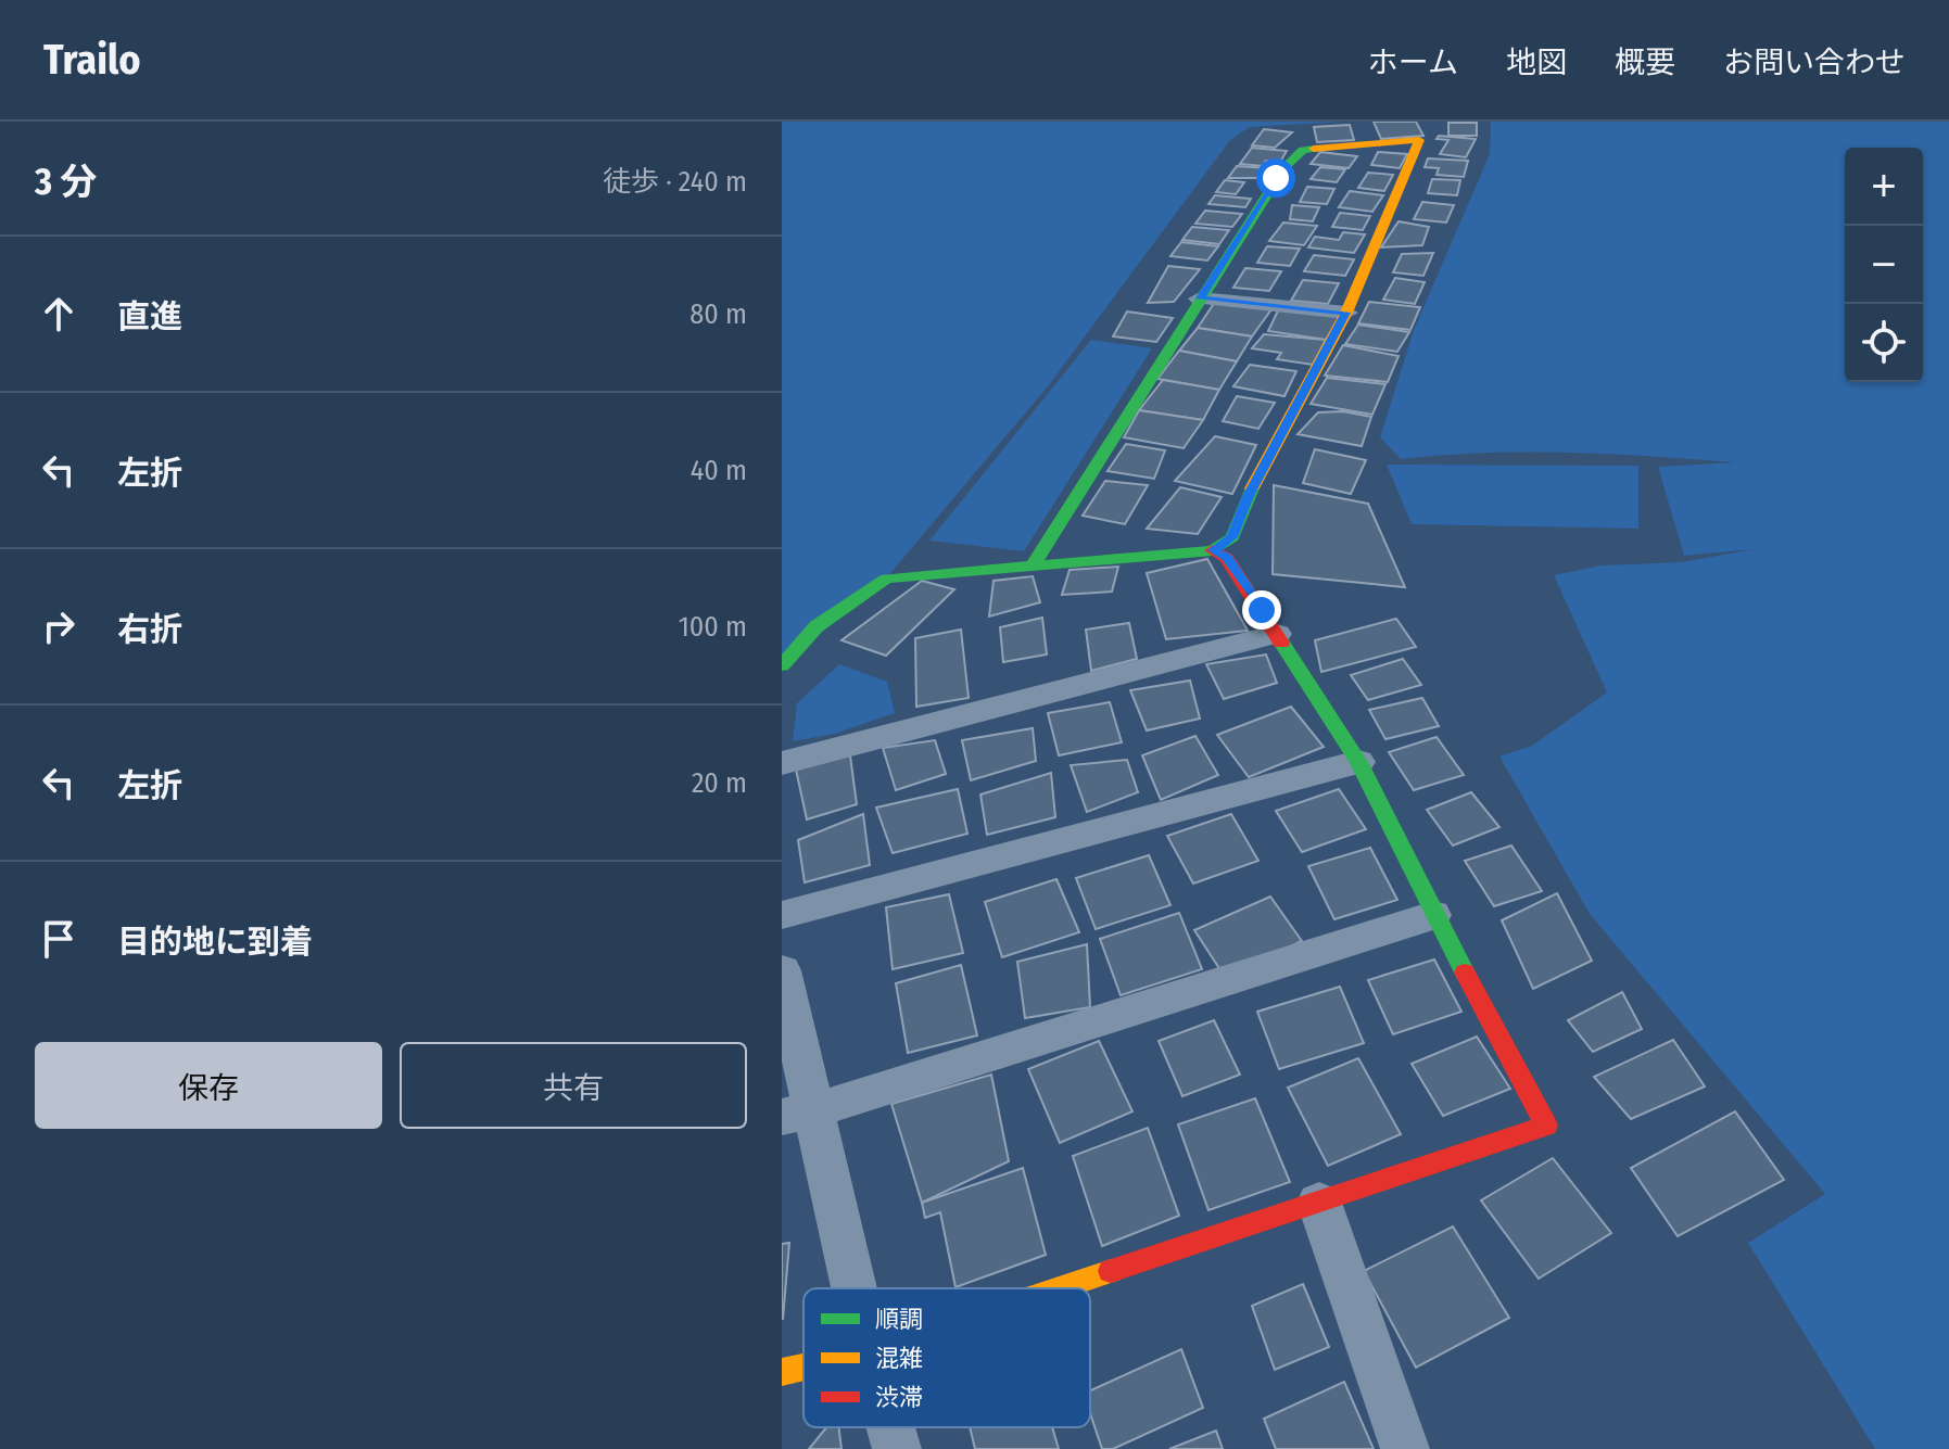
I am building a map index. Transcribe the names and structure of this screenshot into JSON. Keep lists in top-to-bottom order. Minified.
{"legend":["順調","混雑","渋滞"],"page":{"header":"Trailo","nav":["ホーム","地図","概要","お問い合わせ"],"heading":["3 分","徒歩 · 240 m"],"map_buttons":["+","−"],"list":[["直進","80 m"],["左折","40 m"],["右折","100 m"],["左折","20 m"],"目的地に到着"],"buttons":["保存","共有"]}}
